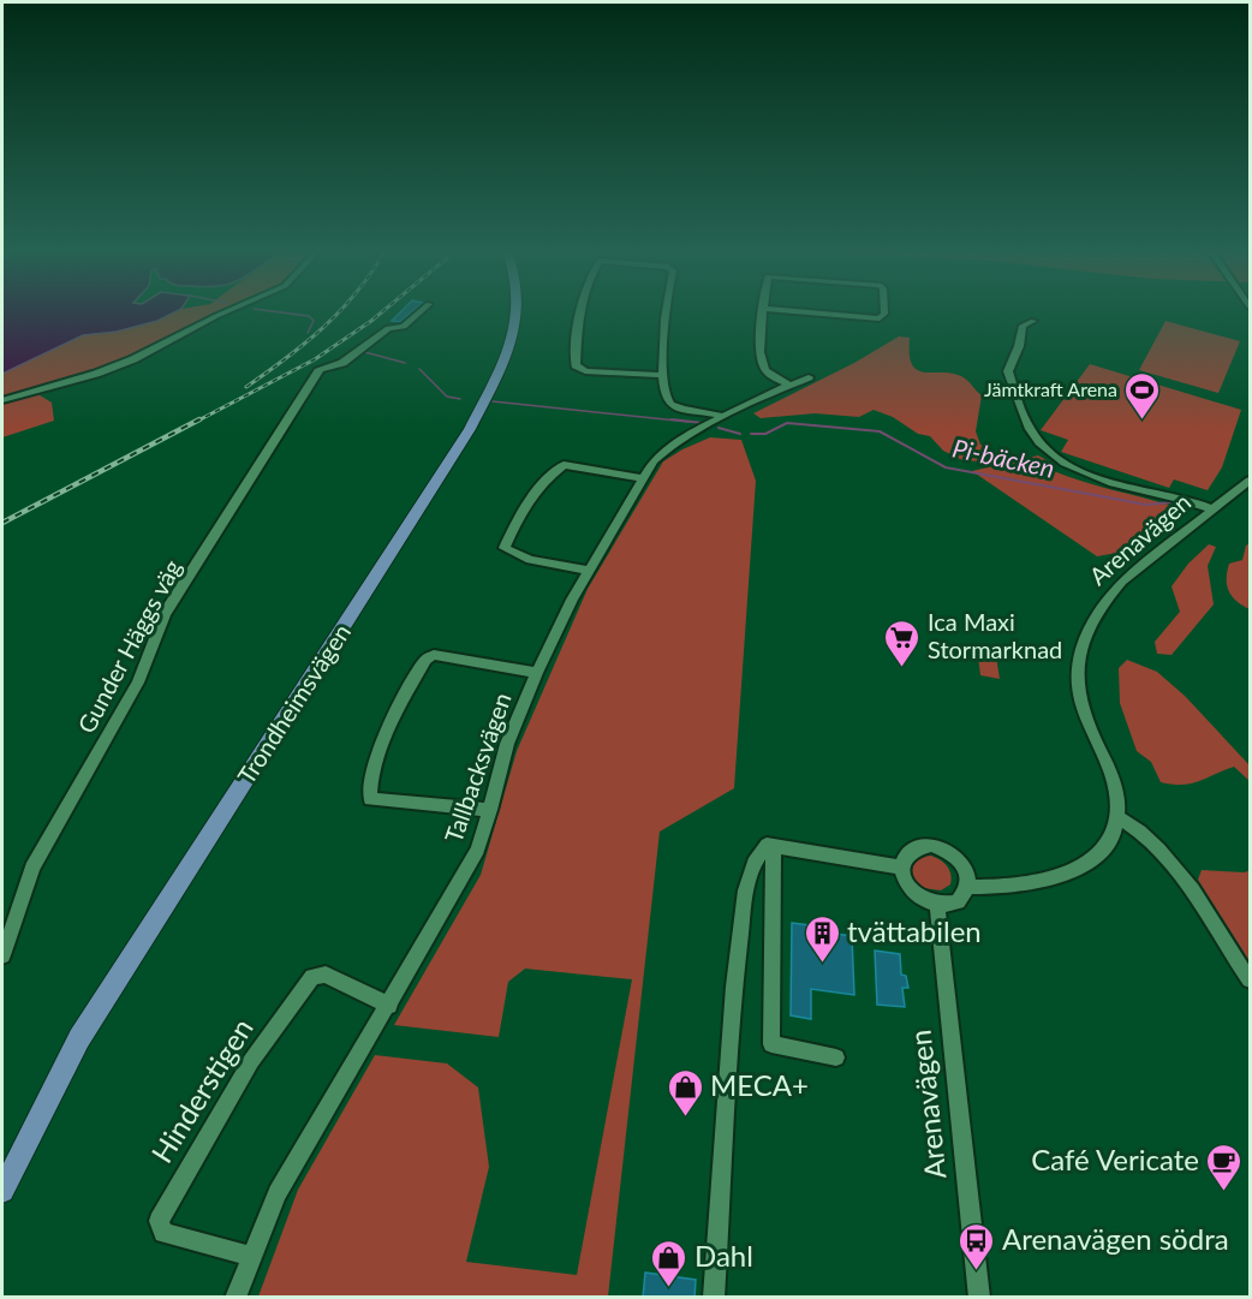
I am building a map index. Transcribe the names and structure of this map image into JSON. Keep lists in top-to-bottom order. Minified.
{"streets":{"main road":["Trondheimsvägen"],"street":["Arenavägen","Gunder Häggs väg","Tallbacksvägen","Hinderstigen"]},"crossings":[["Tallbacksvägen","Hinderstigen"]],"water":["Pi-bäcken"],"places":{"sports":["Jämtkraft Arena"],"supermarket":["Ica Maxi Stormarknad"],"building":["tvättabilen"],"shop":["MECA+","Dahl"],"cafe":["Café Vericate"],"bus stop":["Arenavägen södra"]}}
